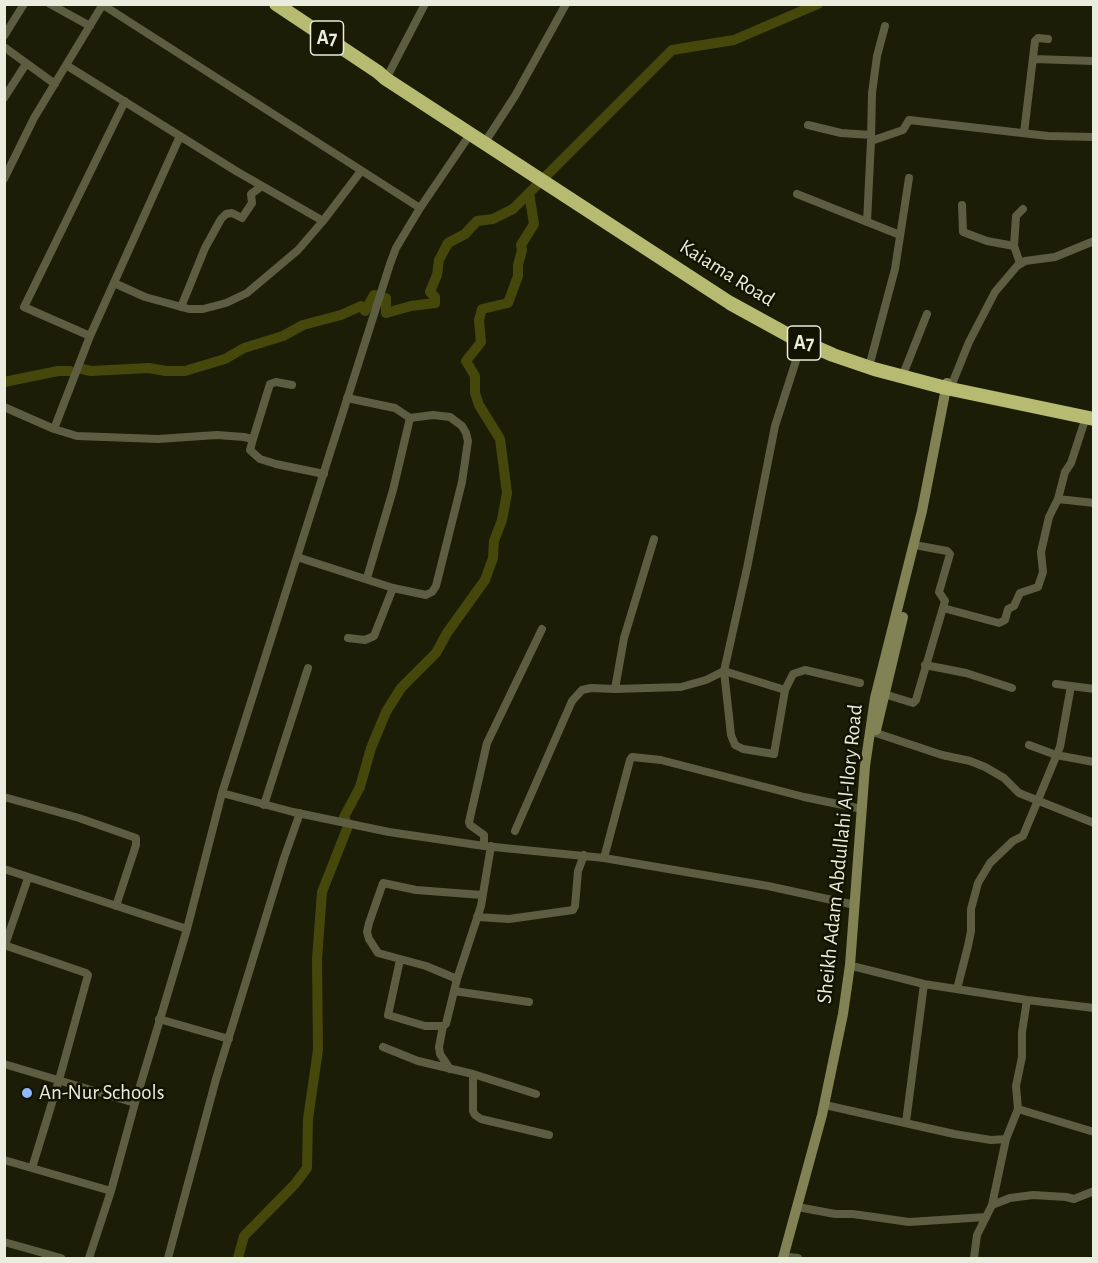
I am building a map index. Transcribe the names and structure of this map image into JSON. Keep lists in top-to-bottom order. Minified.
{"streets":{"highway":["A7","Kaiama Road"],"street":["Sheikh Adam Abdullahi Al-Ilory Road"]},"crossings":[["Kaiama Road","Sheikh Adam Abdullahi Al-Ilory Road"]],"places":["An-Nur Schools"]}
